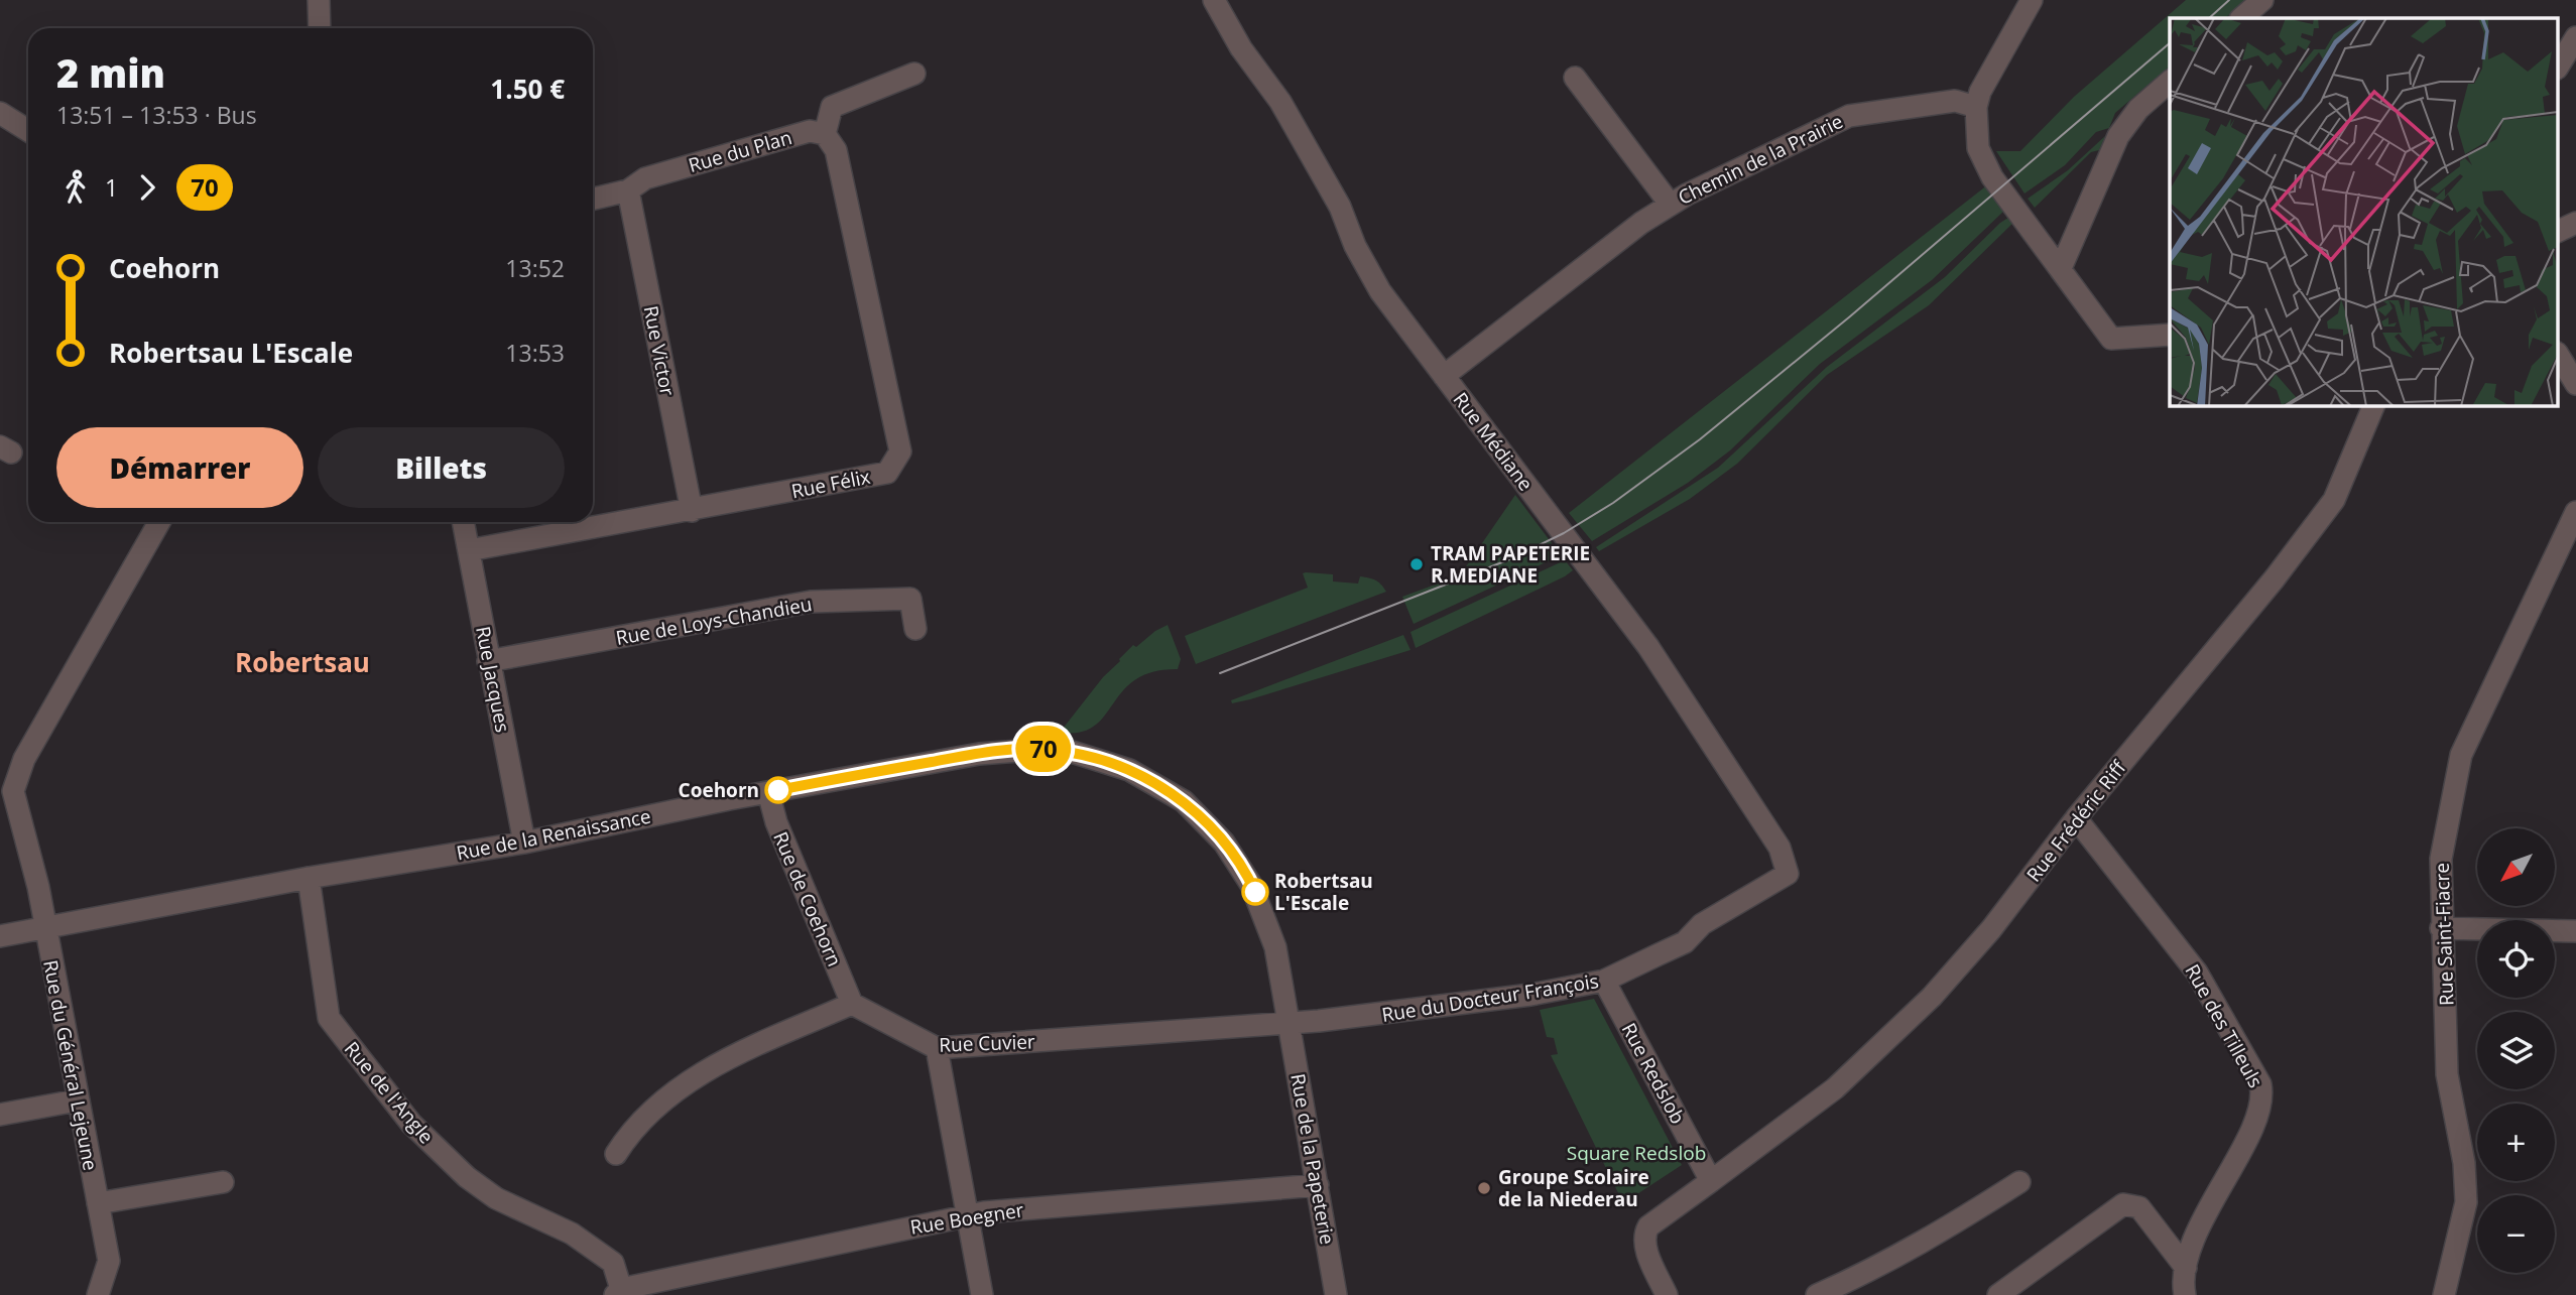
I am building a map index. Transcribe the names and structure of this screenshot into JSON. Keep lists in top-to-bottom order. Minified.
{"streets":{"street":["Rue du Plan","Chemin de la Prairie","Rue Victor","Rue Médiane","Rue Félix","Rue de Loys-Chandieu","Rue Jacques","Rue Frédéric Riff","Rue de la Renaissance","Rue de Coehorn","Rue Saint-Fiacre","Rue du Docteur François","Rue des Tilleuls","Rue Cuvier","Rue du Général Lejeune","Rue Redslob","Rue de l'Angle","Rue de la Papeterie","Rue Boegner"]},"crossings":[["Rue du Plan","Rue Victor"],["Rue du Plan","Rue Félix"],["Chemin de la Prairie","Rue Médiane"],["Rue Victor","Rue Félix"],["Rue Médiane","Rue du Docteur François"],["Rue Félix","Rue Jacques"],["Rue de Loys-Chandieu","Rue Jacques"],["Rue Jacques","Rue de la Renaissance"],["Rue Frédéric Riff","Rue des Tilleuls"],["Rue Frédéric Riff","Rue Redslob"],["Rue de la Renaissance","Rue de Coehorn"],["Rue de la Renaissance","Rue du Docteur François"],["Rue de la Renaissance","Rue Cuvier"],["Rue de la Renaissance","Rue du Général Lejeune"],["Rue de la Renaissance","Rue de l'Angle"],["Rue de la Renaissance","Rue de la Papeterie"],["Rue de Coehorn","Rue Cuvier"],["Rue du Docteur François","Rue Cuvier"],["Rue du Docteur François","Rue Redslob"],["Rue du Docteur François","Rue de la Papeterie"],["Rue Cuvier","Rue de la Papeterie"],["Rue de l'Angle","Rue Boegner"],["Rue de la Papeterie","Rue Boegner"]],"districts":["Robertsau"],"parks":["Square Redslob"],"places":["TRAM PAPETERIE R.MEDIANE","Coehorn","Robertsau L'Escale","Groupe Scolaire de la Niederau"],"lines":["bus line 70"],"north":"bottom left","page":{"on_map":"70","heading":["2 min","13:51 – 13:53 · Bus","1.50 €"],"legs":["1","70"],"list":[{"name":"Coehorn","value":"13:52"},{"name":"Robertsau L'Escale","value":"13:53"}],"buttons":["Démarrer","Billets"],"map_buttons":["+","−"]}}
